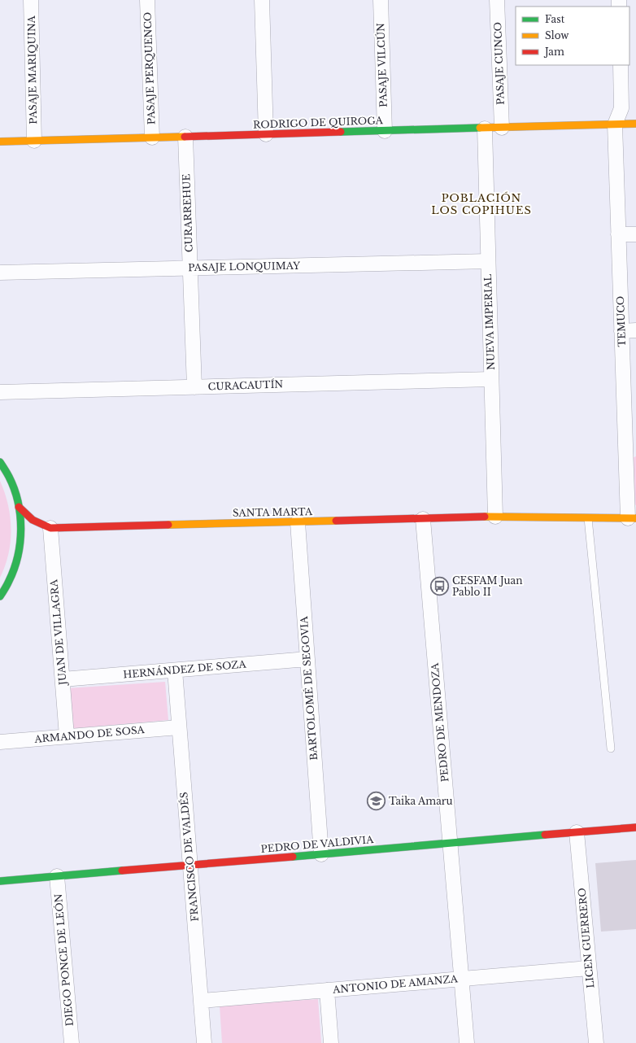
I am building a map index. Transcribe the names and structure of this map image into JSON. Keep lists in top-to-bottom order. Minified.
{"streets":{"street":["PASAJE CUNCO","PASAJE VILCÚN","PASAJE PERQUENCO","PASAJE MARIQUINA","RODRIGO DE QUIROGA","CURARREHUE","PASAJE LONQUIMAY","TEMUCO","NUEVA IMPERIAL","CURACAUTÍN","SANTA MARTA","JUAN DE VILLAGRA","HERNÁNDEZ DE SOZA","BARTOLOMÉ DE SEGOVIA","PEDRO DE MENDOZA","ARMANDO DE SOSA","PEDRO DE VALDIVIA","FRANCISCO DE VALDÉS","LICEN GUERRERO","DIEGO PONCE DE LEÓN","ANTONIO DE AMANZA"]},"crossings":[["PASAJE CUNCO","RODRIGO DE QUIROGA"],["PASAJE VILCÚN","RODRIGO DE QUIROGA"],["PASAJE PERQUENCO","RODRIGO DE QUIROGA"],["PASAJE MARIQUINA","RODRIGO DE QUIROGA"],["RODRIGO DE QUIROGA","CURARREHUE"],["RODRIGO DE QUIROGA","TEMUCO"],["RODRIGO DE QUIROGA","NUEVA IMPERIAL"],["CURARREHUE","PASAJE LONQUIMAY"],["CURARREHUE","CURACAUTÍN"],["PASAJE LONQUIMAY","NUEVA IMPERIAL"],["TEMUCO","SANTA MARTA"],["NUEVA IMPERIAL","CURACAUTÍN"],["NUEVA IMPERIAL","SANTA MARTA"],["SANTA MARTA","JUAN DE VILLAGRA"],["SANTA MARTA","BARTOLOMÉ DE SEGOVIA"],["SANTA MARTA","PEDRO DE MENDOZA"],["JUAN DE VILLAGRA","HERNÁNDEZ DE SOZA"],["JUAN DE VILLAGRA","ARMANDO DE SOSA"],["HERNÁNDEZ DE SOZA","BARTOLOMÉ DE SEGOVIA"],["HERNÁNDEZ DE SOZA","FRANCISCO DE VALDÉS"],["BARTOLOMÉ DE SEGOVIA","PEDRO DE VALDIVIA"],["PEDRO DE MENDOZA","PEDRO DE VALDIVIA"],["PEDRO DE MENDOZA","ANTONIO DE AMANZA"],["ARMANDO DE SOSA","FRANCISCO DE VALDÉS"],["PEDRO DE VALDIVIA","FRANCISCO DE VALDÉS"],["PEDRO DE VALDIVIA","LICEN GUERRERO"],["PEDRO DE VALDIVIA","DIEGO PONCE DE LEÓN"],["FRANCISCO DE VALDÉS","ANTONIO DE AMANZA"],["LICEN GUERRERO","ANTONIO DE AMANZA"]],"districts":["POBLACIÓN LOS COPIHUES"],"places":{"bus stop":["CESFAM Juan Pablo II"],"school or university":["Taika Amaru"]},"legend":["Fast","Slow","Jam"]}
